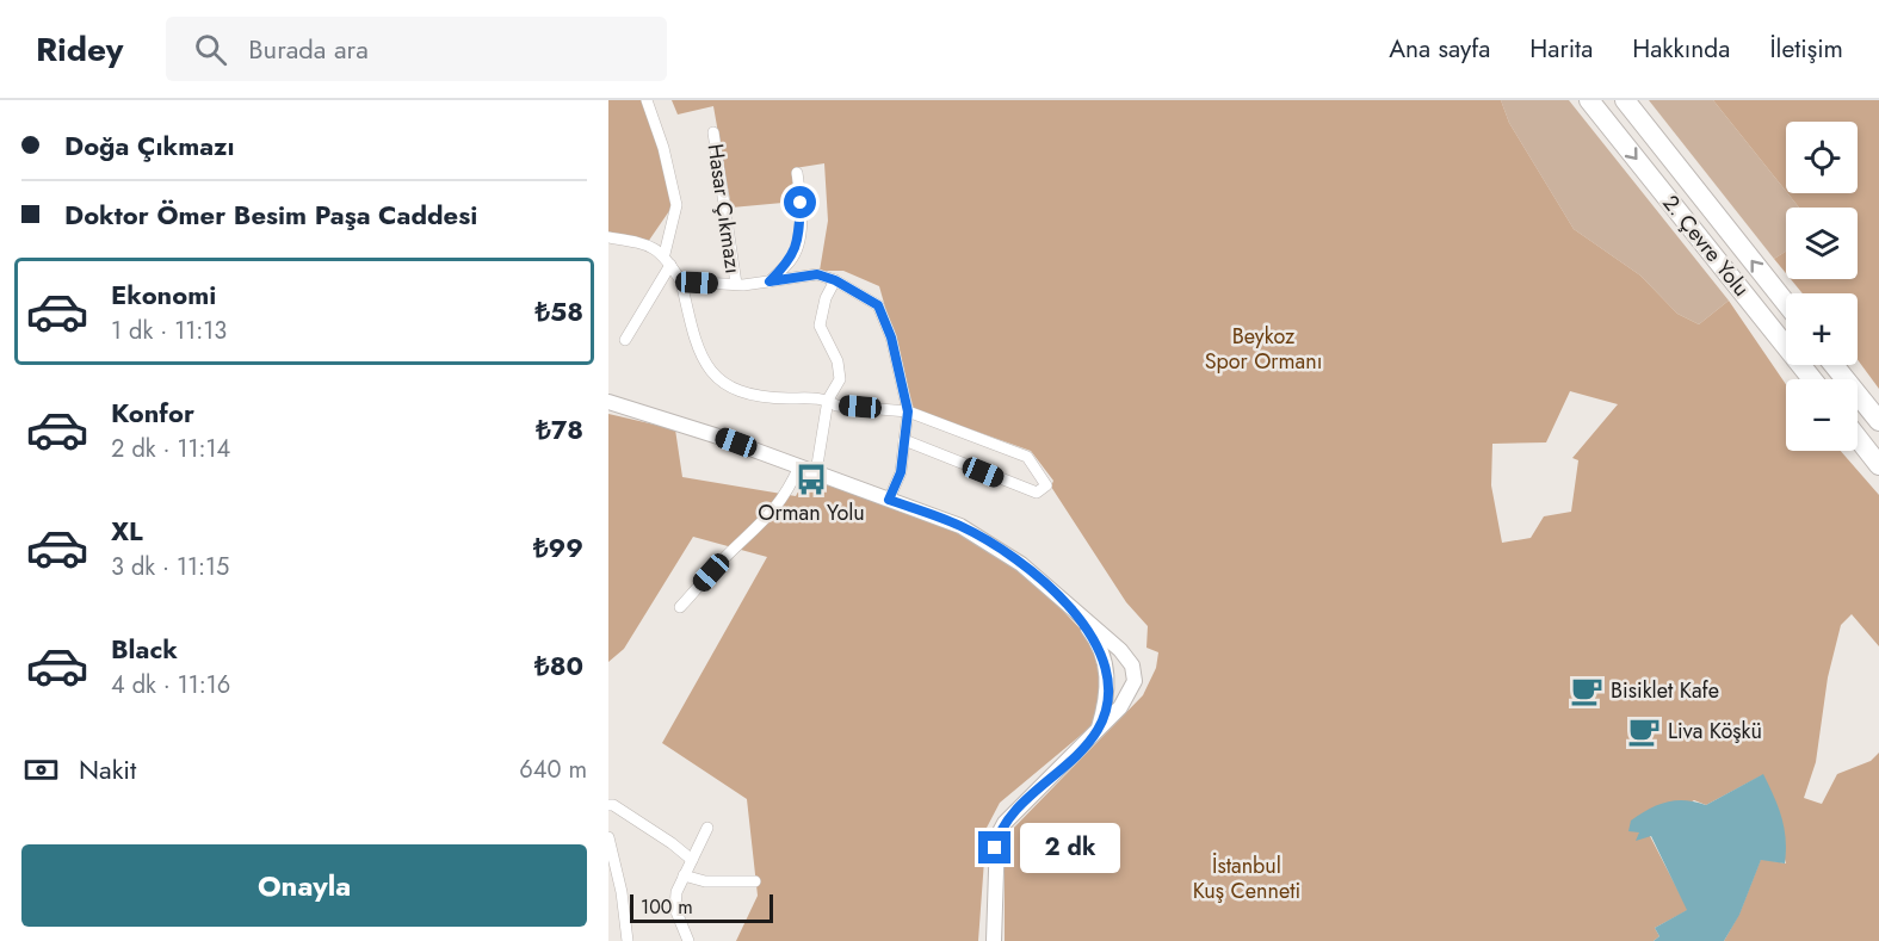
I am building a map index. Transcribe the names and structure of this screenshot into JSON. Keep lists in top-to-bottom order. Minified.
{"streets":{"highway":["2. Çevre Yolu"],"street":["Hasar Çıkmazı"]},"parks":["Beykoz Spor Ormanı","İstanbul Kuş Cenneti"],"places":{"bus stop":["Orman Yolu"],"cafe":["Bisiklet Kafe","Liva Köşkü"]},"scale_bar":"100 m","page":{"header":"Ridey","search":"Burada ara","nav":["Ana sayfa","Harita","Hakkında","İletişim"],"banner":["Doğa Çıkmazı","Doktor Ömer Besim Paşa Caddesi"],"map_buttons":["+","−"],"list":[{"name":"Ekonomi","note":"1 dk · 11:13","value":"₺58"},{"name":"Konfor","note":"2 dk · 11:14","value":"₺78"},{"name":"XL","note":"3 dk · 11:15","value":"₺99"},{"name":"Black","note":"4 dk · 11:16","value":"₺80"}],"pay":["Nakit","640 m"],"bubble":"2 dk","buttons":"Onayla","scale":"100 m"}}
